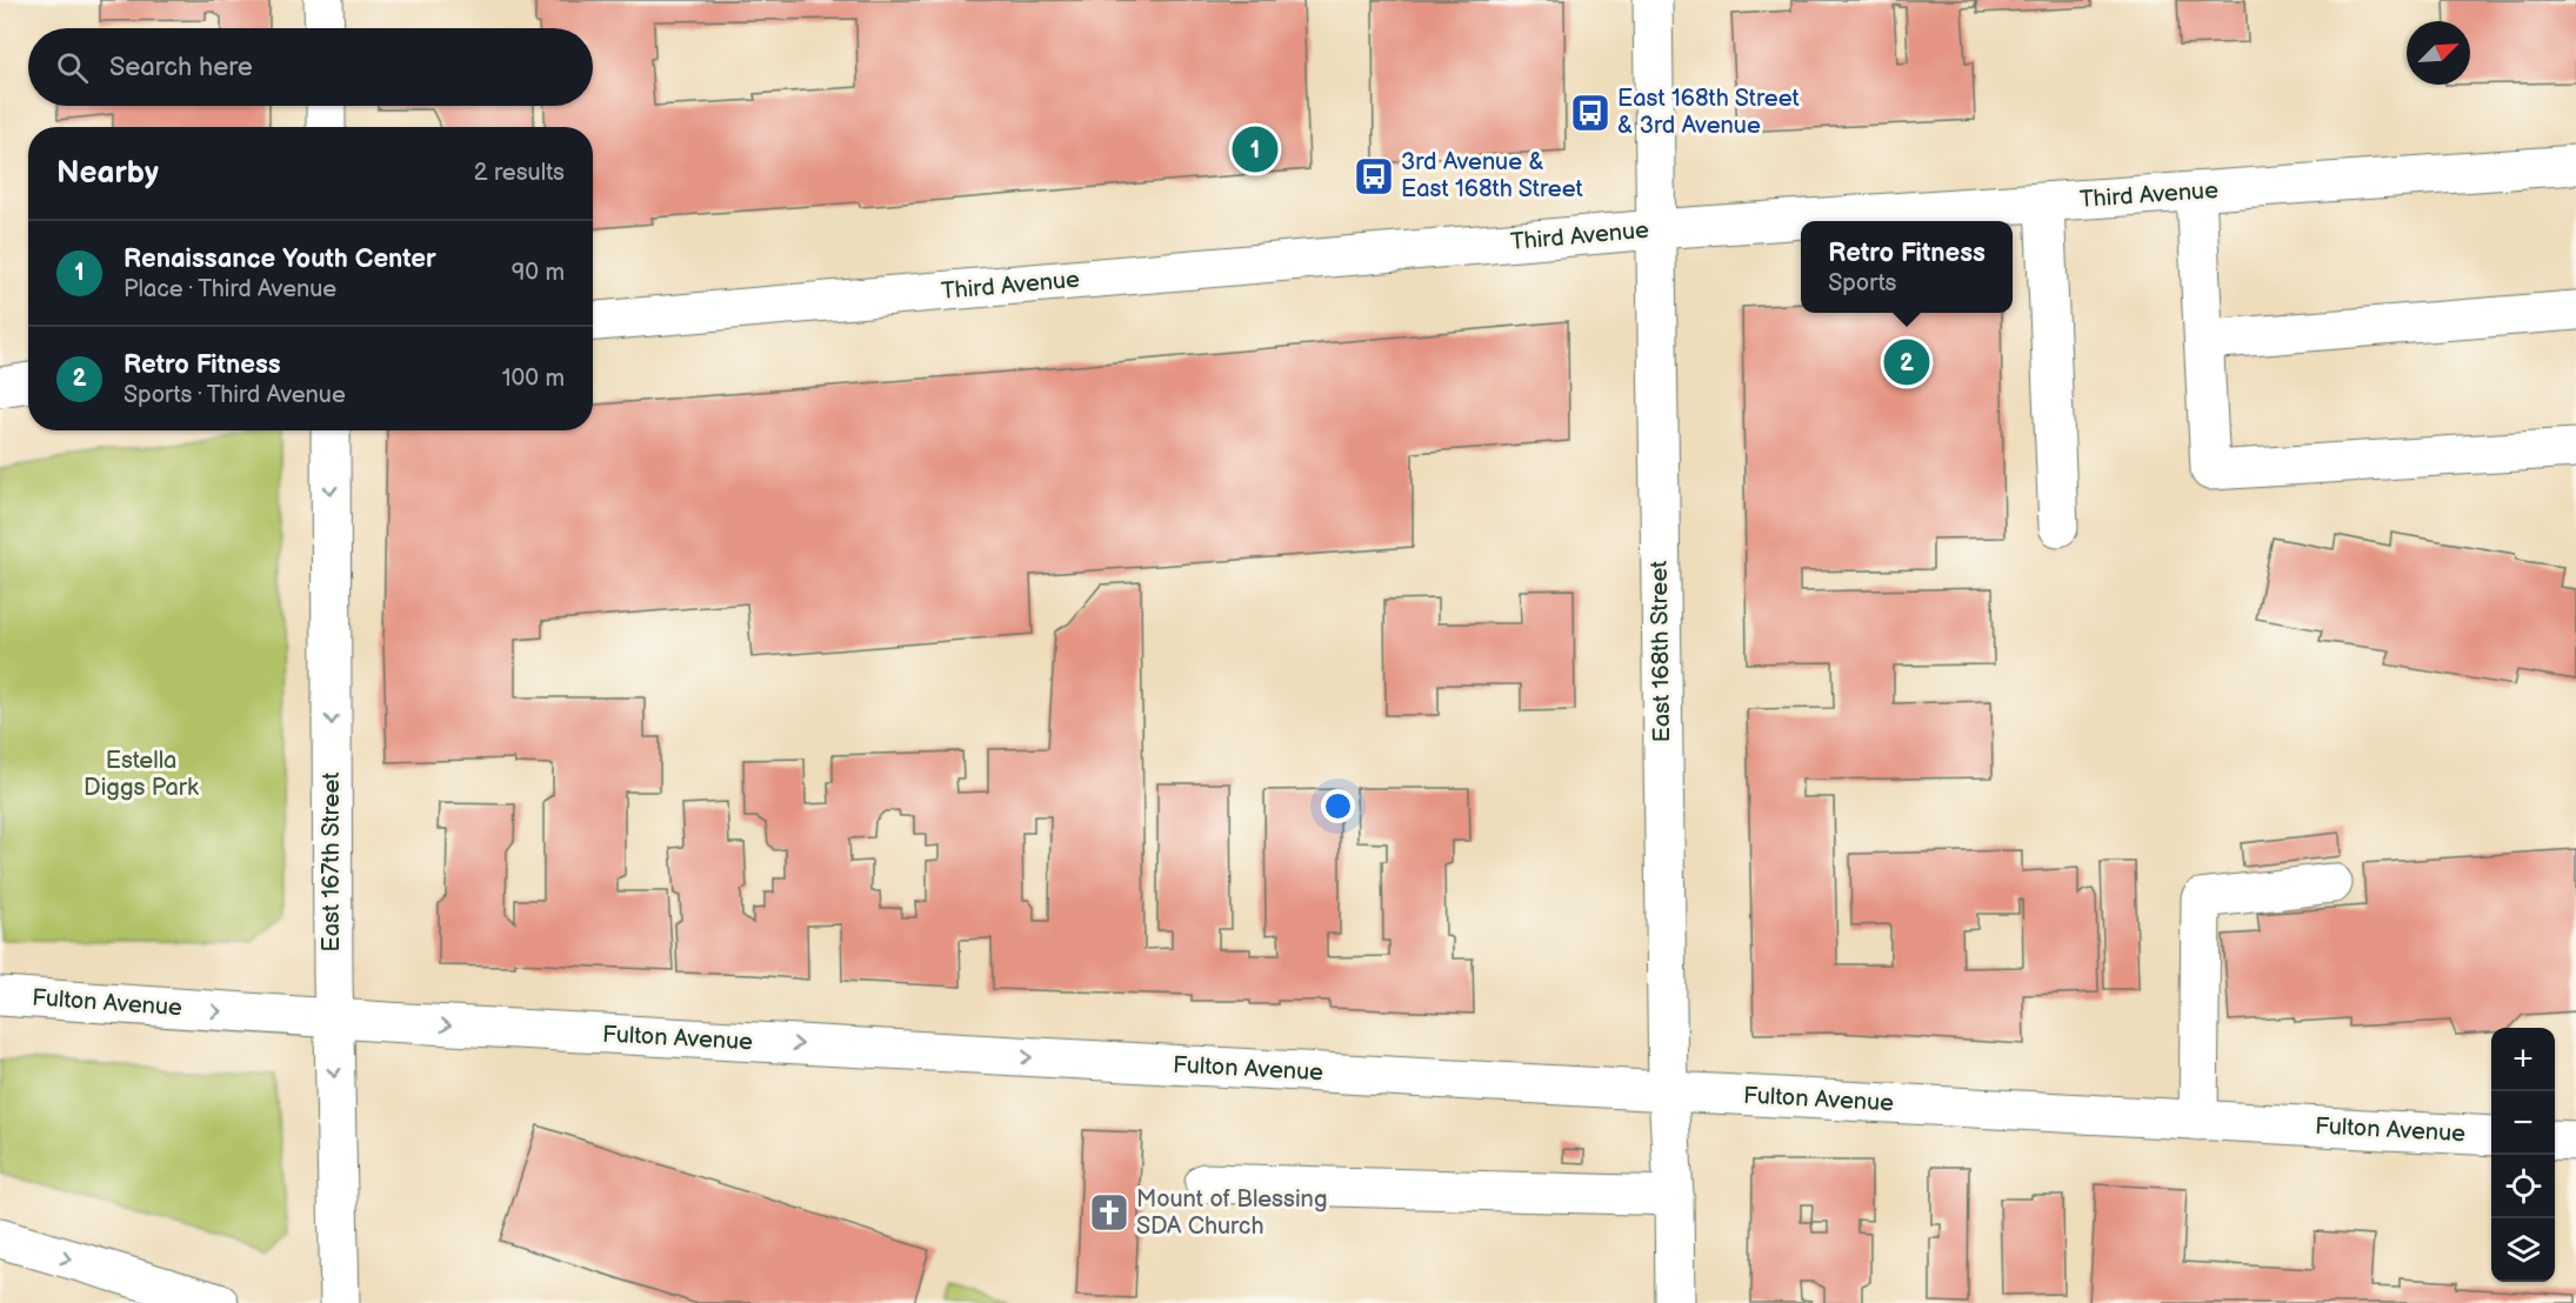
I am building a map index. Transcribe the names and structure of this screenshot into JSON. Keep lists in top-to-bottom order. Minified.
{"streets":{"street":["Third Avenue","East 168th Street","East 167th Street","Fulton Avenue"]},"crossings":[["Third Avenue","East 168th Street"],["East 168th Street","Fulton Avenue"],["East 167th Street","Fulton Avenue"]],"one_way":["East 167th Street"],"parks":["Estella Diggs Park"],"places":{"bus stop":["East 168th Street & 3rd Avenue","3rd Avenue & East 168th Street"],"church":["Mount of Blessing SDA Church"]},"north":"top right","page":{"search":"Search here","pins":["1","2"],"heading":["Nearby","2 results"],"list":[{"mark":"1","name":"Renaissance Youth Center","note":"Place · Third Avenue","value":"90 m"},{"mark":"2","name":"Retro Fitness","note":"Sports · Third Avenue","value":"100 m"}],"popup":["Retro Fitness","Sports"],"map_buttons":["+","−"]}}
